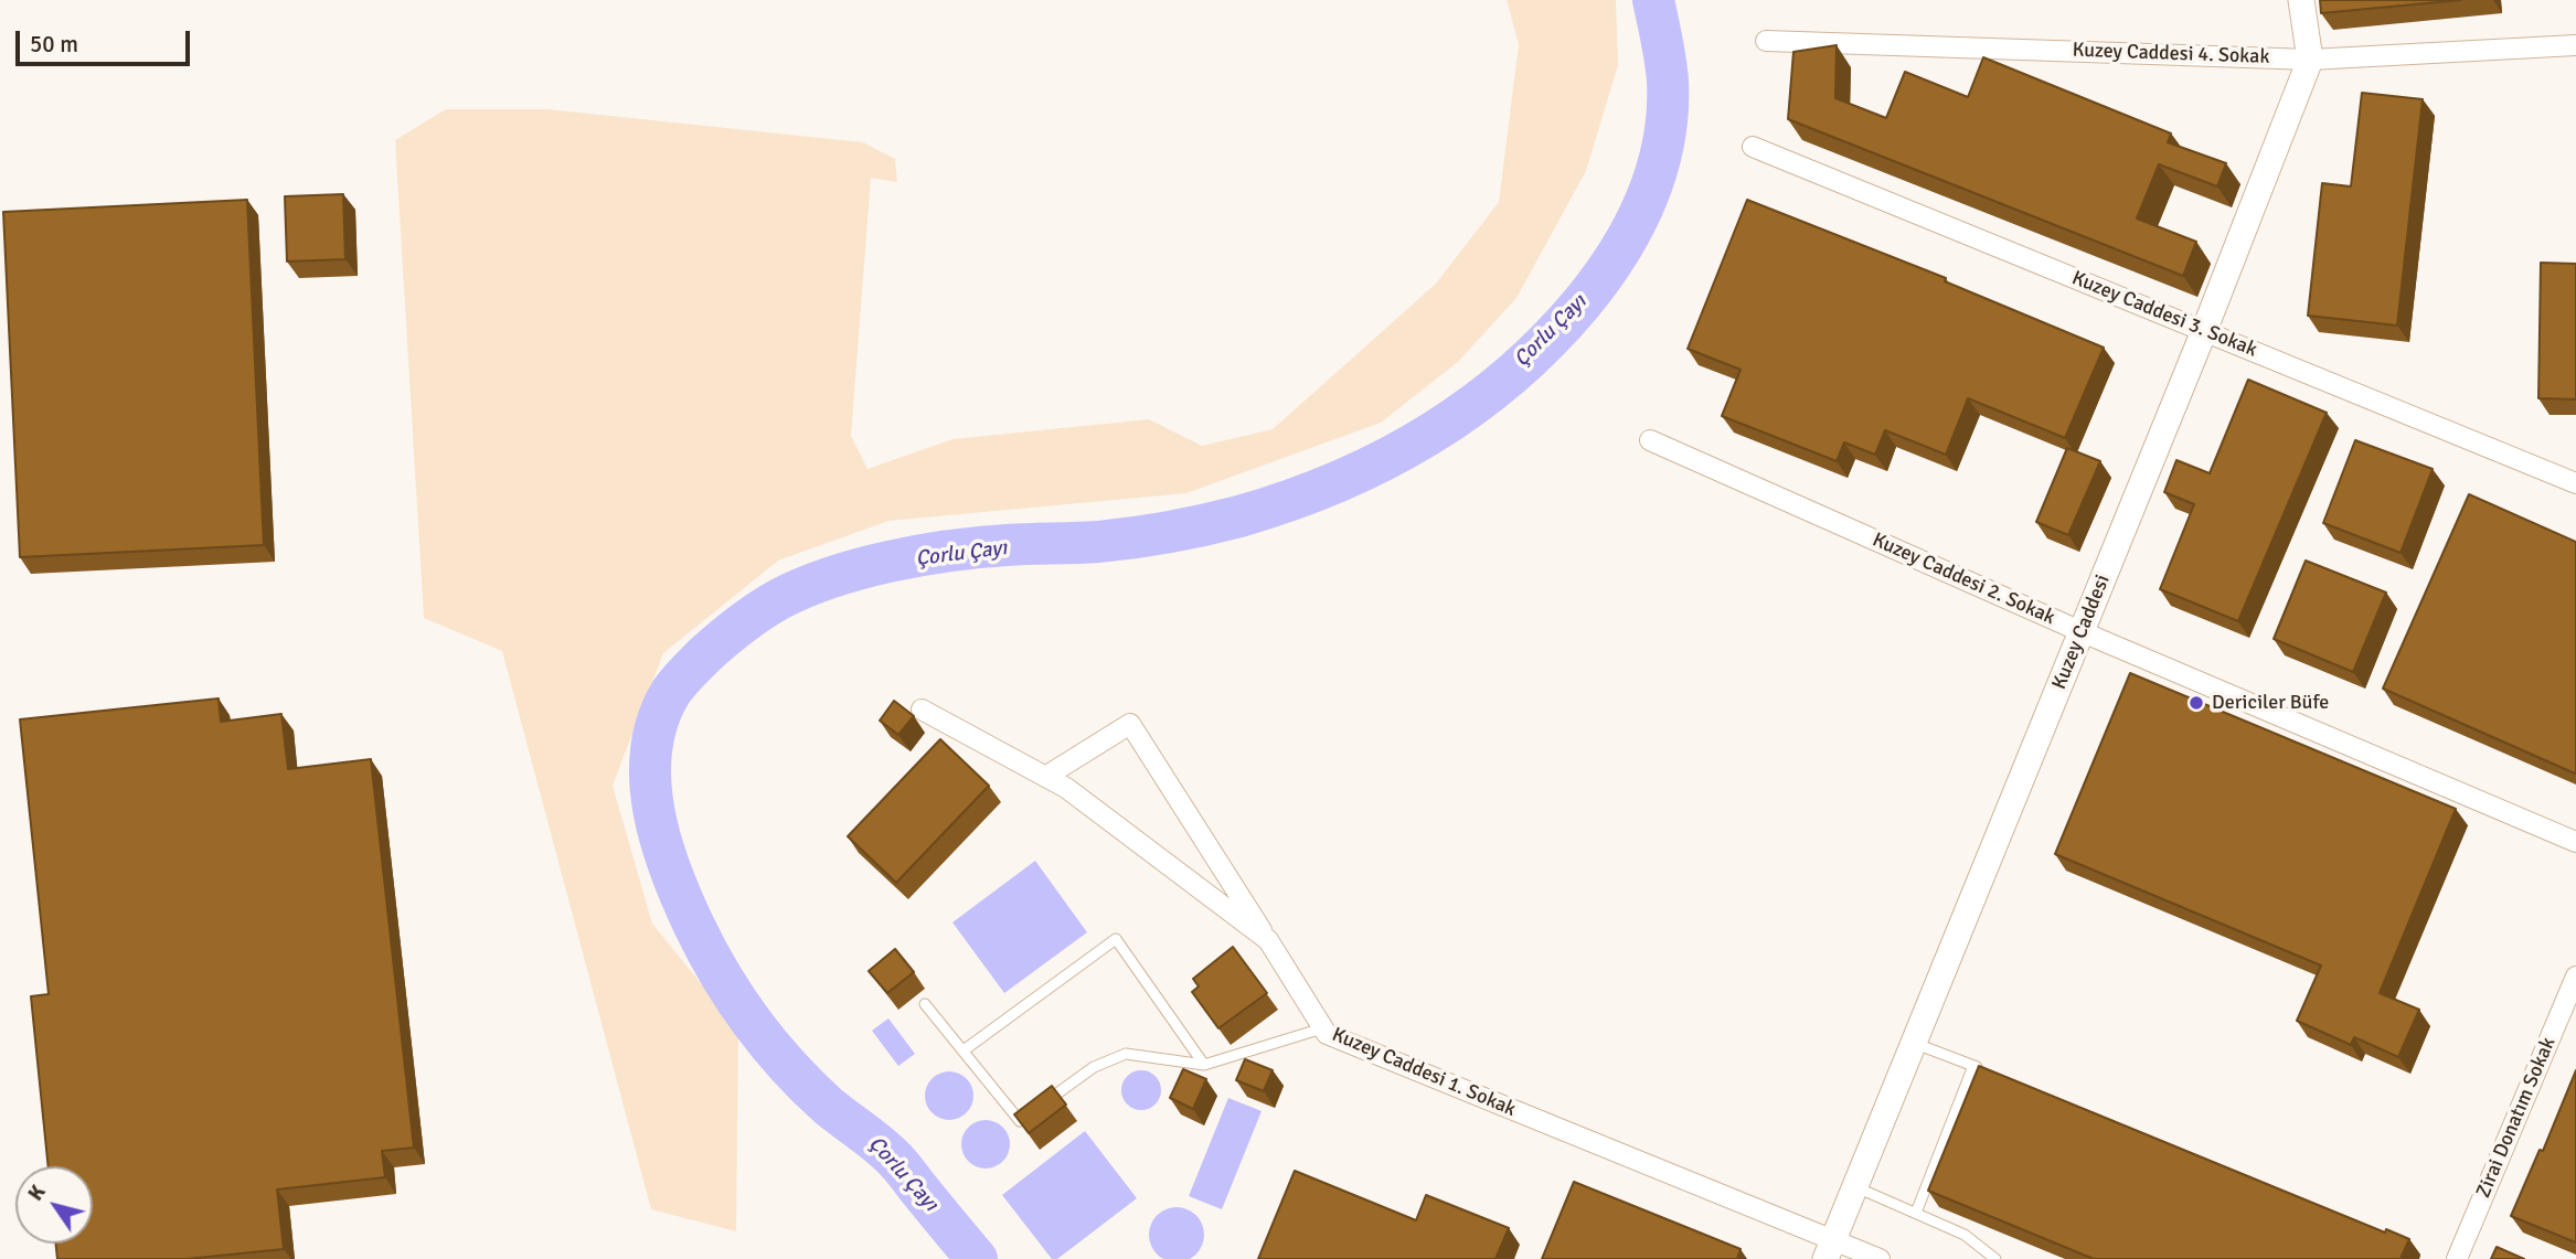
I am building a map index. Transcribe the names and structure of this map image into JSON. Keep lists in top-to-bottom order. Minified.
{"streets":{"street":["Kuzey Caddesi 4. Sokak","Kuzey Caddesi 3. Sokak","Kuzey Caddesi 2. Sokak","Kuzey Caddesi","Kuzey Caddesi 1. Sokak","Zirai Donatım Sokak"]},"crossings":[["Kuzey Caddesi 4. Sokak","Kuzey Caddesi"],["Kuzey Caddesi 3. Sokak","Kuzey Caddesi"],["Kuzey Caddesi 2. Sokak","Kuzey Caddesi"],["Kuzey Caddesi","Kuzey Caddesi 1. Sokak"]],"water":["Çorlu Çayı"],"places":["Dericiler Büfe"],"scale_bar":"50 m","north":"top left"}
